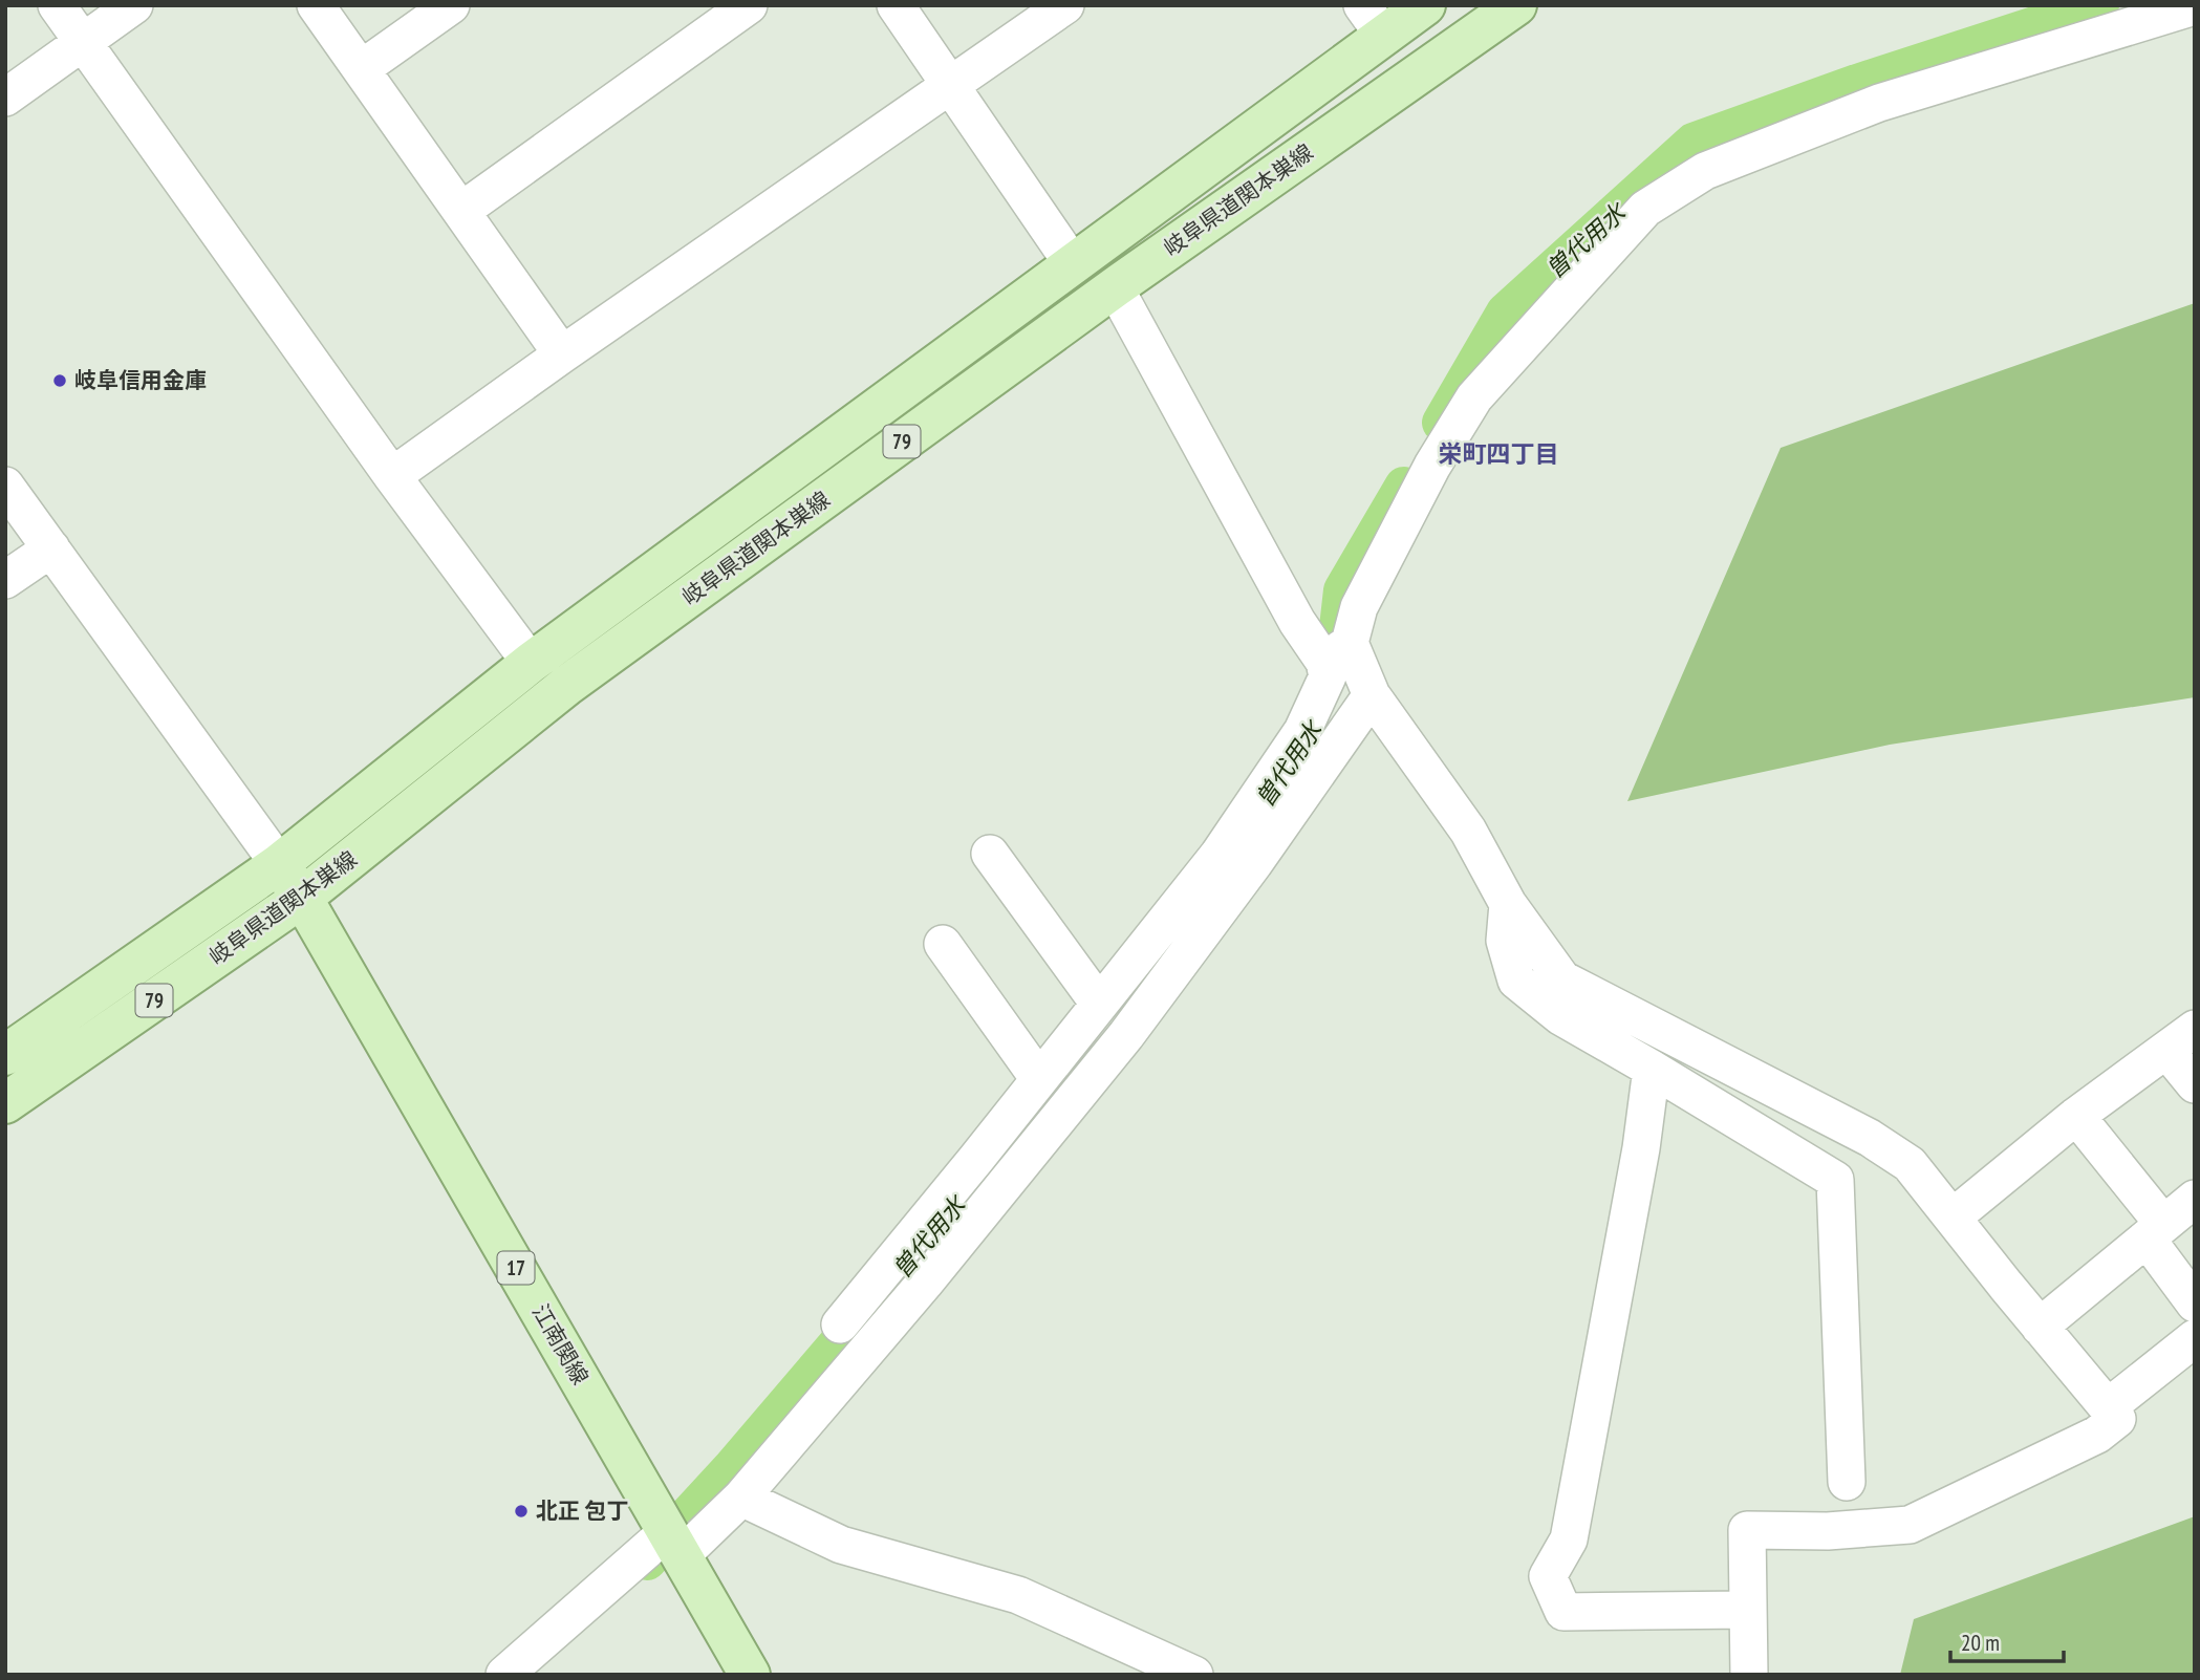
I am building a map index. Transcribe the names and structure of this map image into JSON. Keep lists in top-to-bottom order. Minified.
{"streets":{"main road":["岐阜県道関本巣線","79","17","江南関線"]},"crossings":[["岐阜県道関本巣線","江南関線"]],"districts":["栄町四丁目"],"water":["曽代用水"],"places":["岐阜信用金庫","北正 包丁"],"scale_bar":"20 m"}
